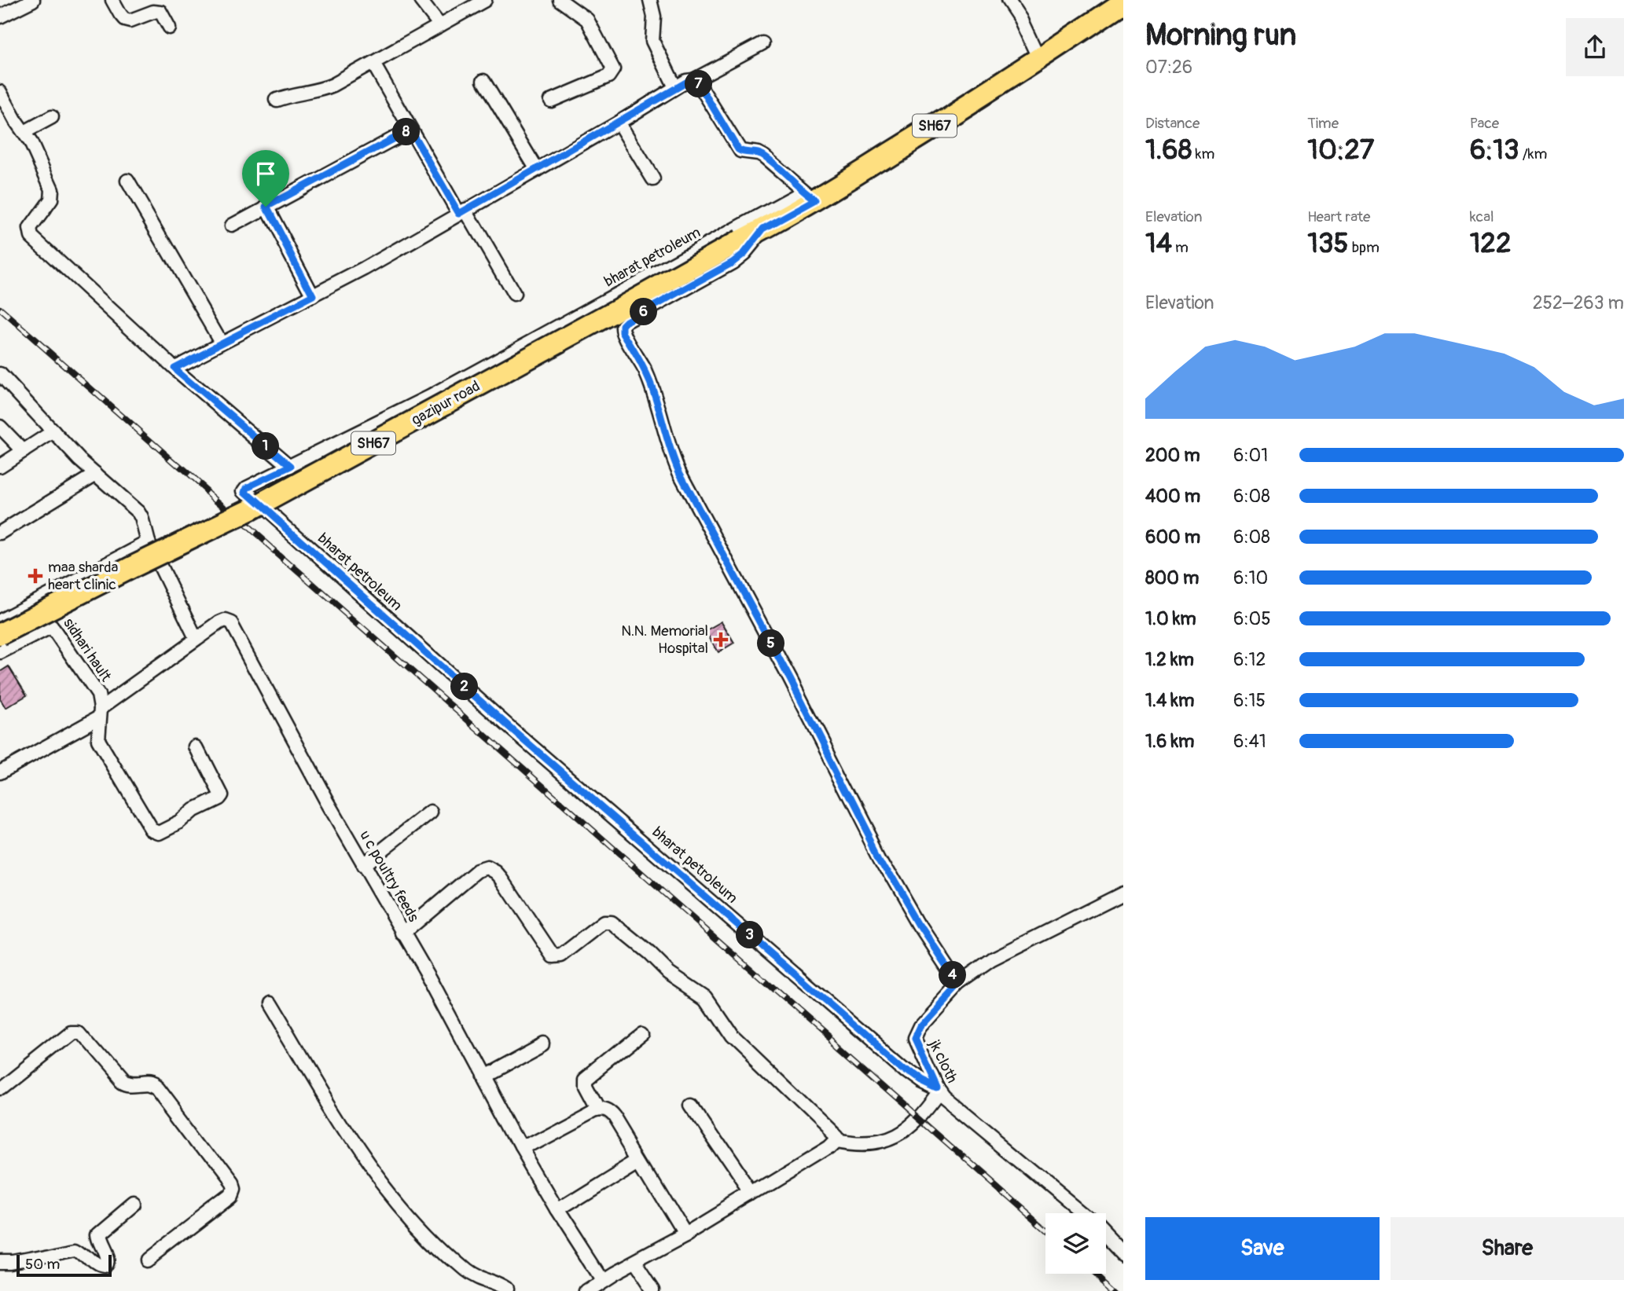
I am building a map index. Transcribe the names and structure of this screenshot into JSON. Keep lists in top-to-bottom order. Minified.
{"streets":{"main road":["SH67","gazipur road"],"street":["bharat petroleum","sidhari hault","u c poultry feeds","jk cloth"]},"crossings":[["SH67","bharat petroleum"],["SH67","gazipur road"],["bharat petroleum","jk cloth"],["sidhari hault","u c poultry feeds"]],"places":{"health":["maa sharda heart clinic","N.N. Memorial Hospital"]},"scale_bar":"50 m","page":{"heading":["Morning run","07:26"],"pins":["7","8","6","1","5","2","3","4"],"stats":[["Distance","1.68 km"],["Time","10:27"],["Pace","6:13 /km"],["Elevation","14 m"],["Heart rate","135 bpm"],["kcal","122"]],"chart":["Elevation","252–263 m"],"list":[{"name":"200 m","note":"6:01"},{"name":"400 m","note":"6:08"},{"name":"600 m","note":"6:08"},{"name":"800 m","note":"6:10"},{"name":"1.0 km","note":"6:05"},{"name":"1.2 km","note":"6:12"},{"name":"1.4 km","note":"6:15"},{"name":"1.6 km","note":"6:41"}],"buttons":["Save","Share"],"scale":"50 m"}}
